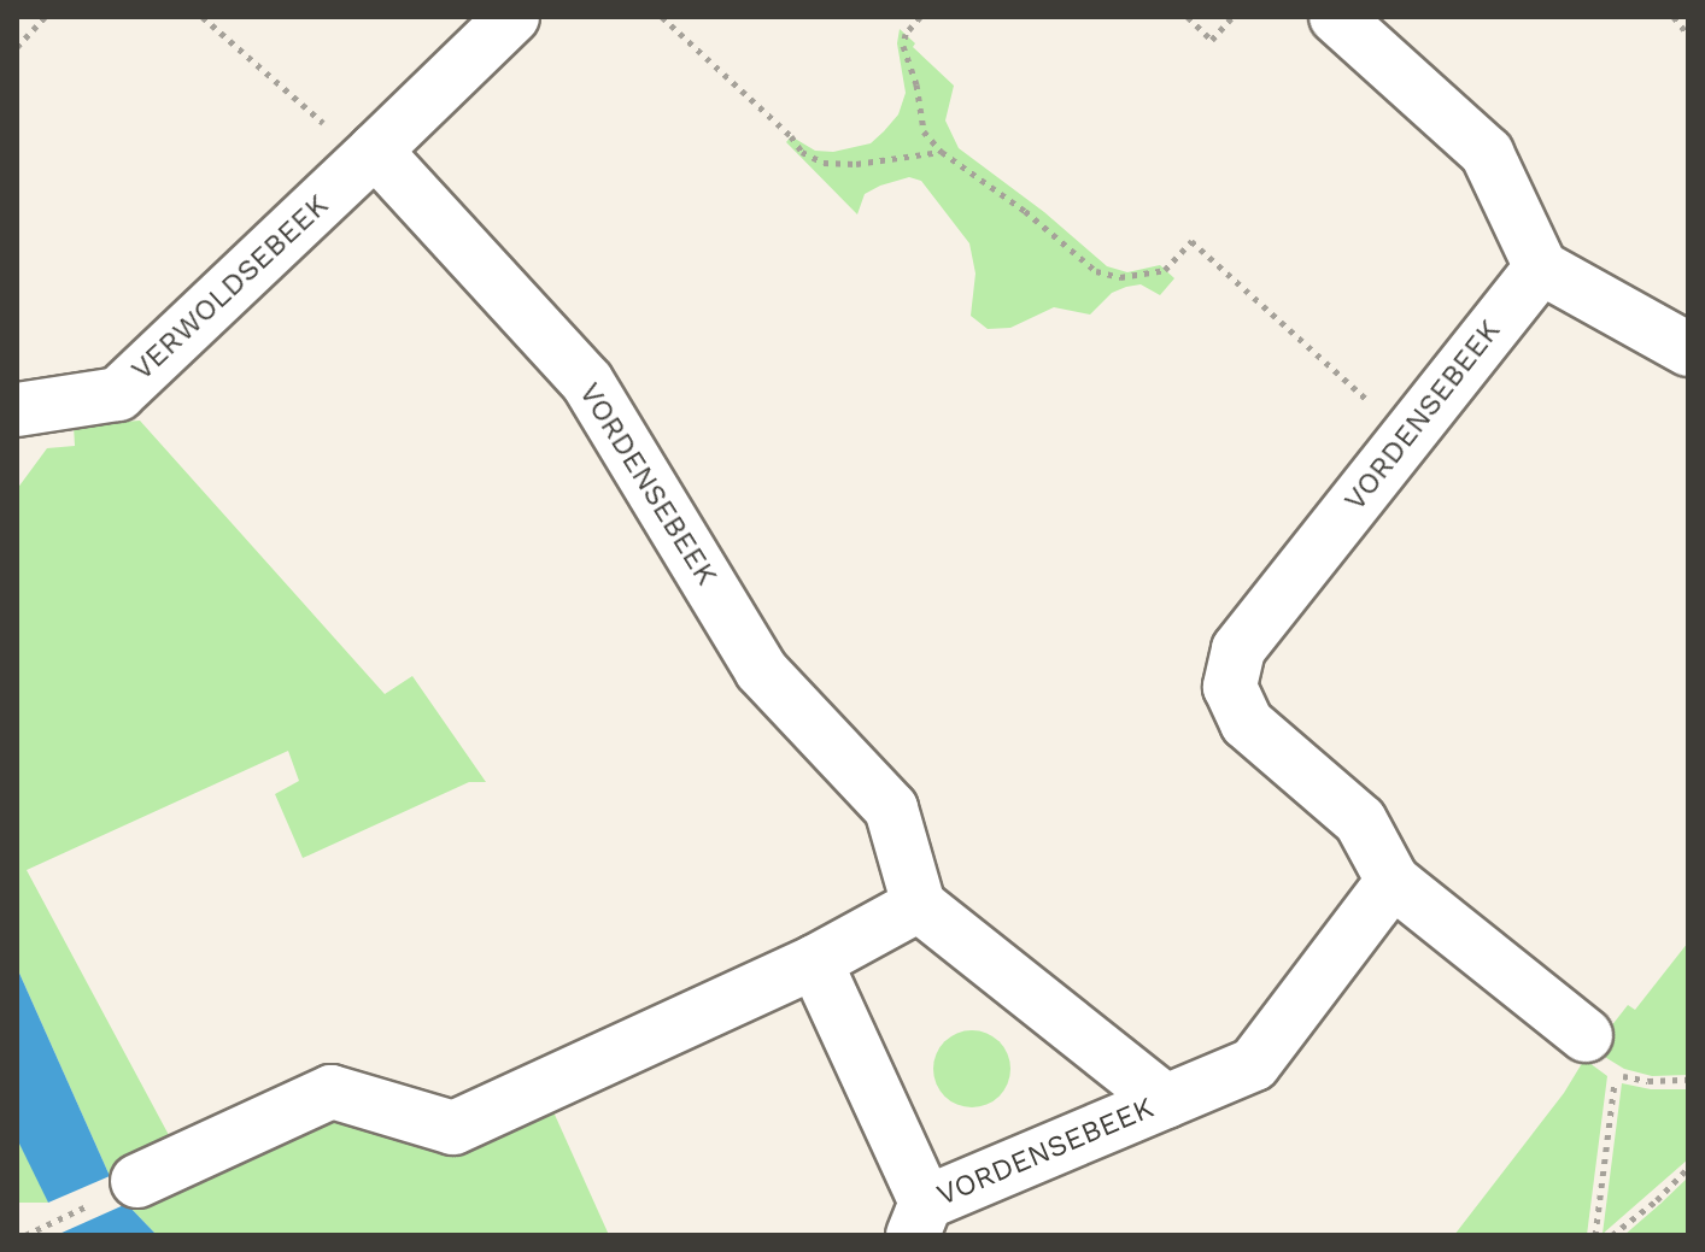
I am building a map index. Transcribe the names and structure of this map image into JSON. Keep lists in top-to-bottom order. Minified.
{"streets":{"street":["VERWOLDSEBEEK","VORDENSEBEEK"]},"crossings":[["VERWOLDSEBEEK","VORDENSEBEEK"]]}
